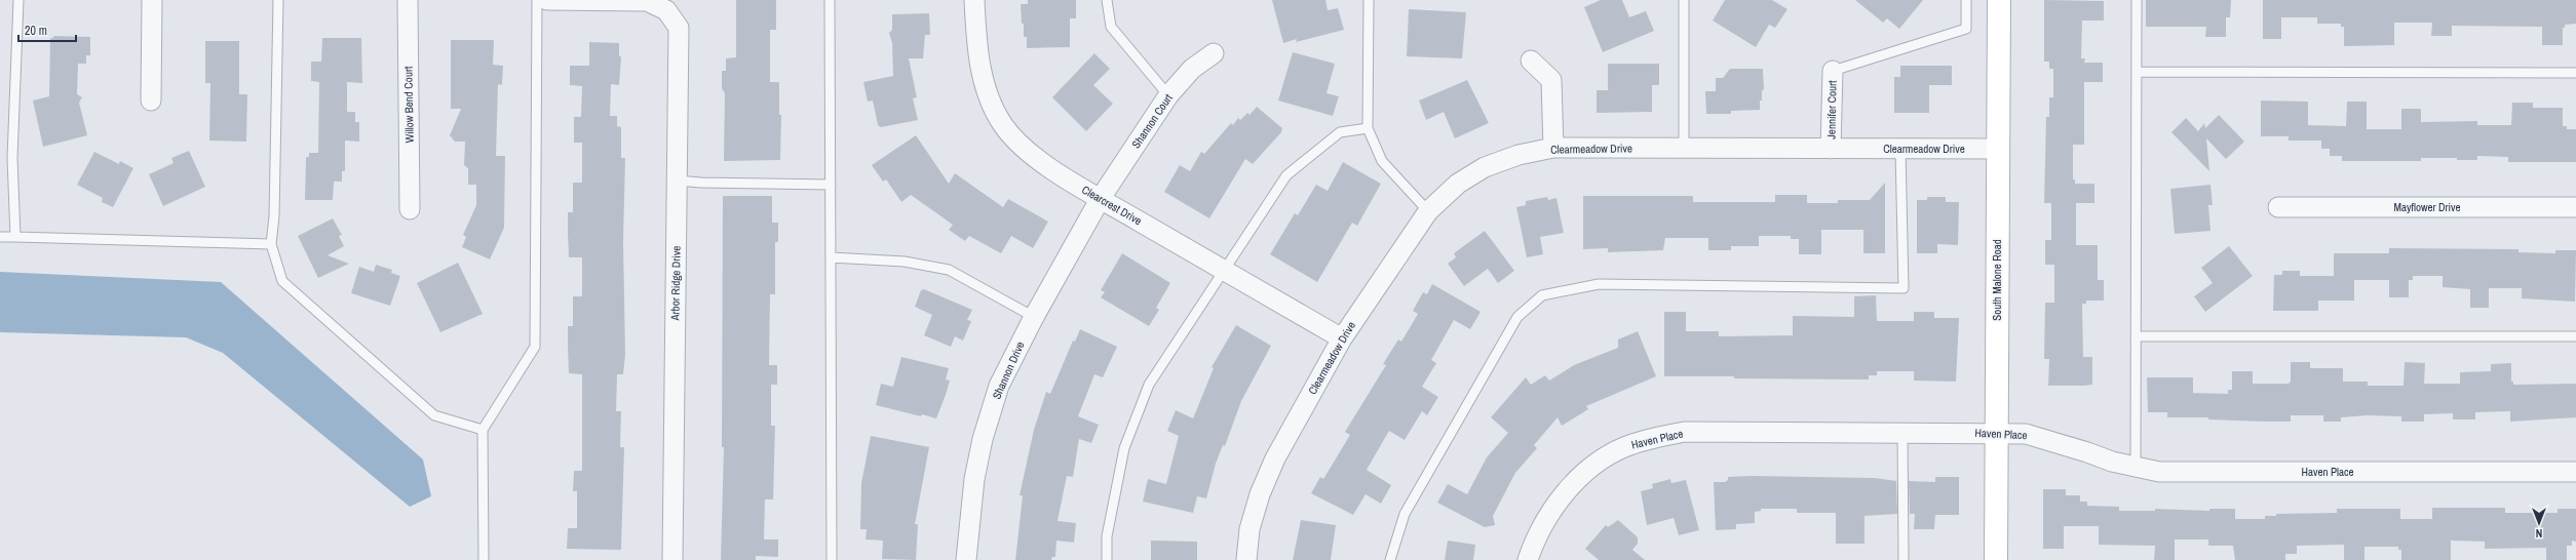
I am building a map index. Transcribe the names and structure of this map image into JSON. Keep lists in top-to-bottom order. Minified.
{"streets":{"street":["Willow Bend Court","Jennifer Court","Shannon Court","Clearmeadow Drive","Clearcrest Drive","Mayflower Drive","South Malone Road","Arbor Ridge Drive","Shannon Drive","Haven Place"]},"crossings":[["Jennifer Court","Clearmeadow Drive"],["Shannon Court","Clearcrest Drive"],["Shannon Court","Shannon Drive"],["Clearmeadow Drive","Clearcrest Drive"],["Clearmeadow Drive","South Malone Road"],["Clearcrest Drive","Shannon Drive"],["South Malone Road","Haven Place"]],"scale_bar":"20 m","north":"bottom"}
